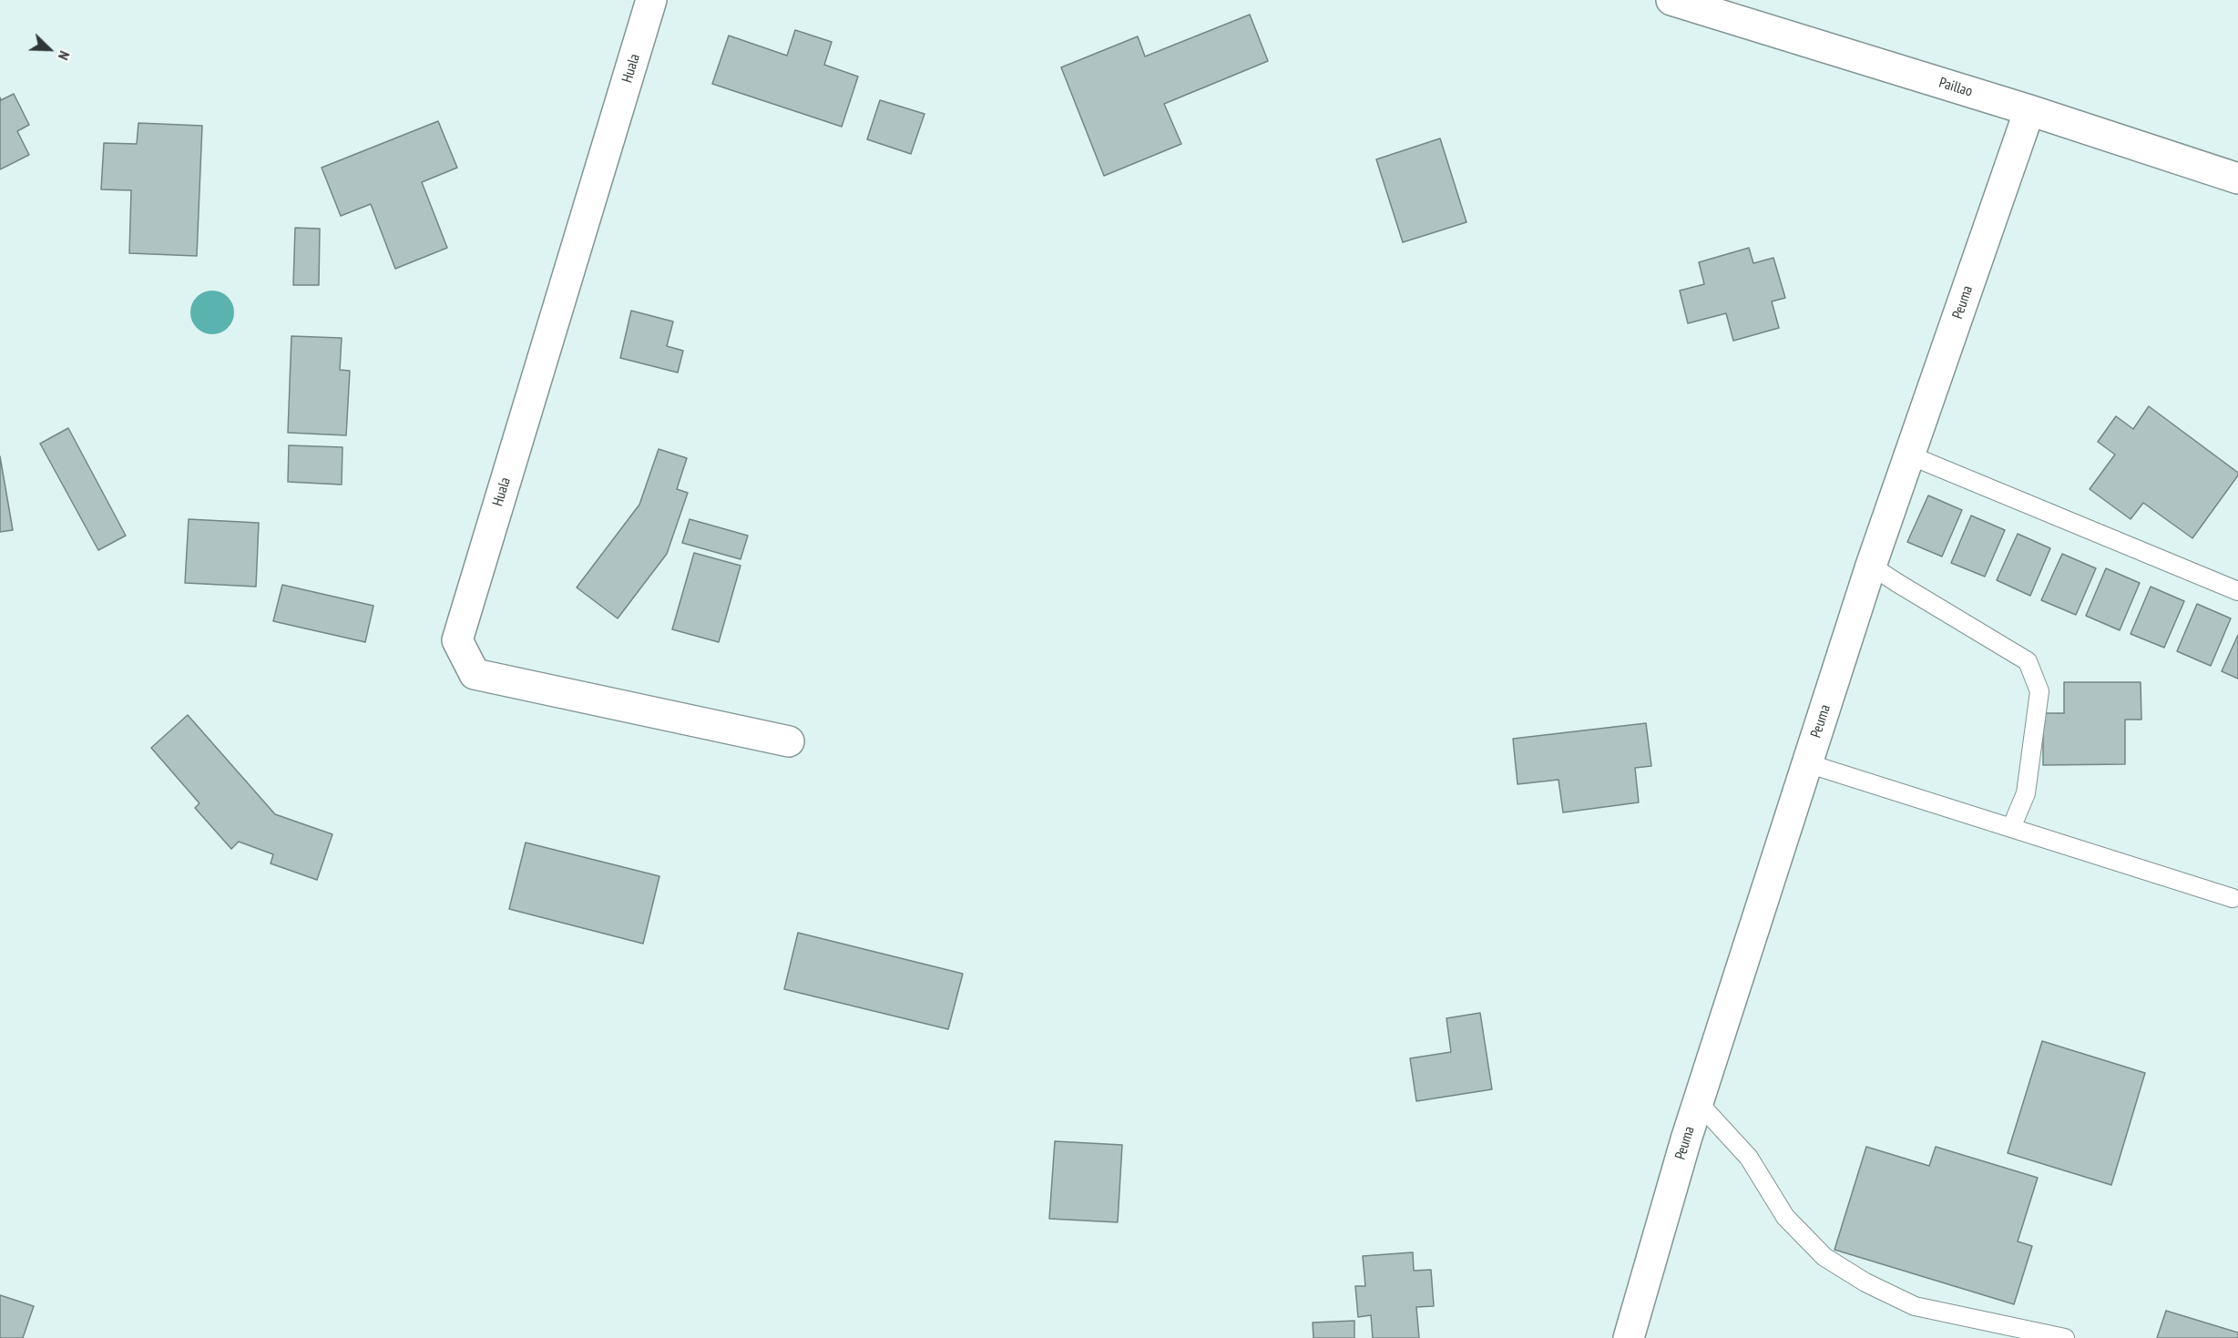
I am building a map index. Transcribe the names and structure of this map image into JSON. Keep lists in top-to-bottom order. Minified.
{"streets":{"street":["Huala","Paillao","Peuma"]},"crossings":[["Paillao","Peuma"]],"north":"bottom right"}
